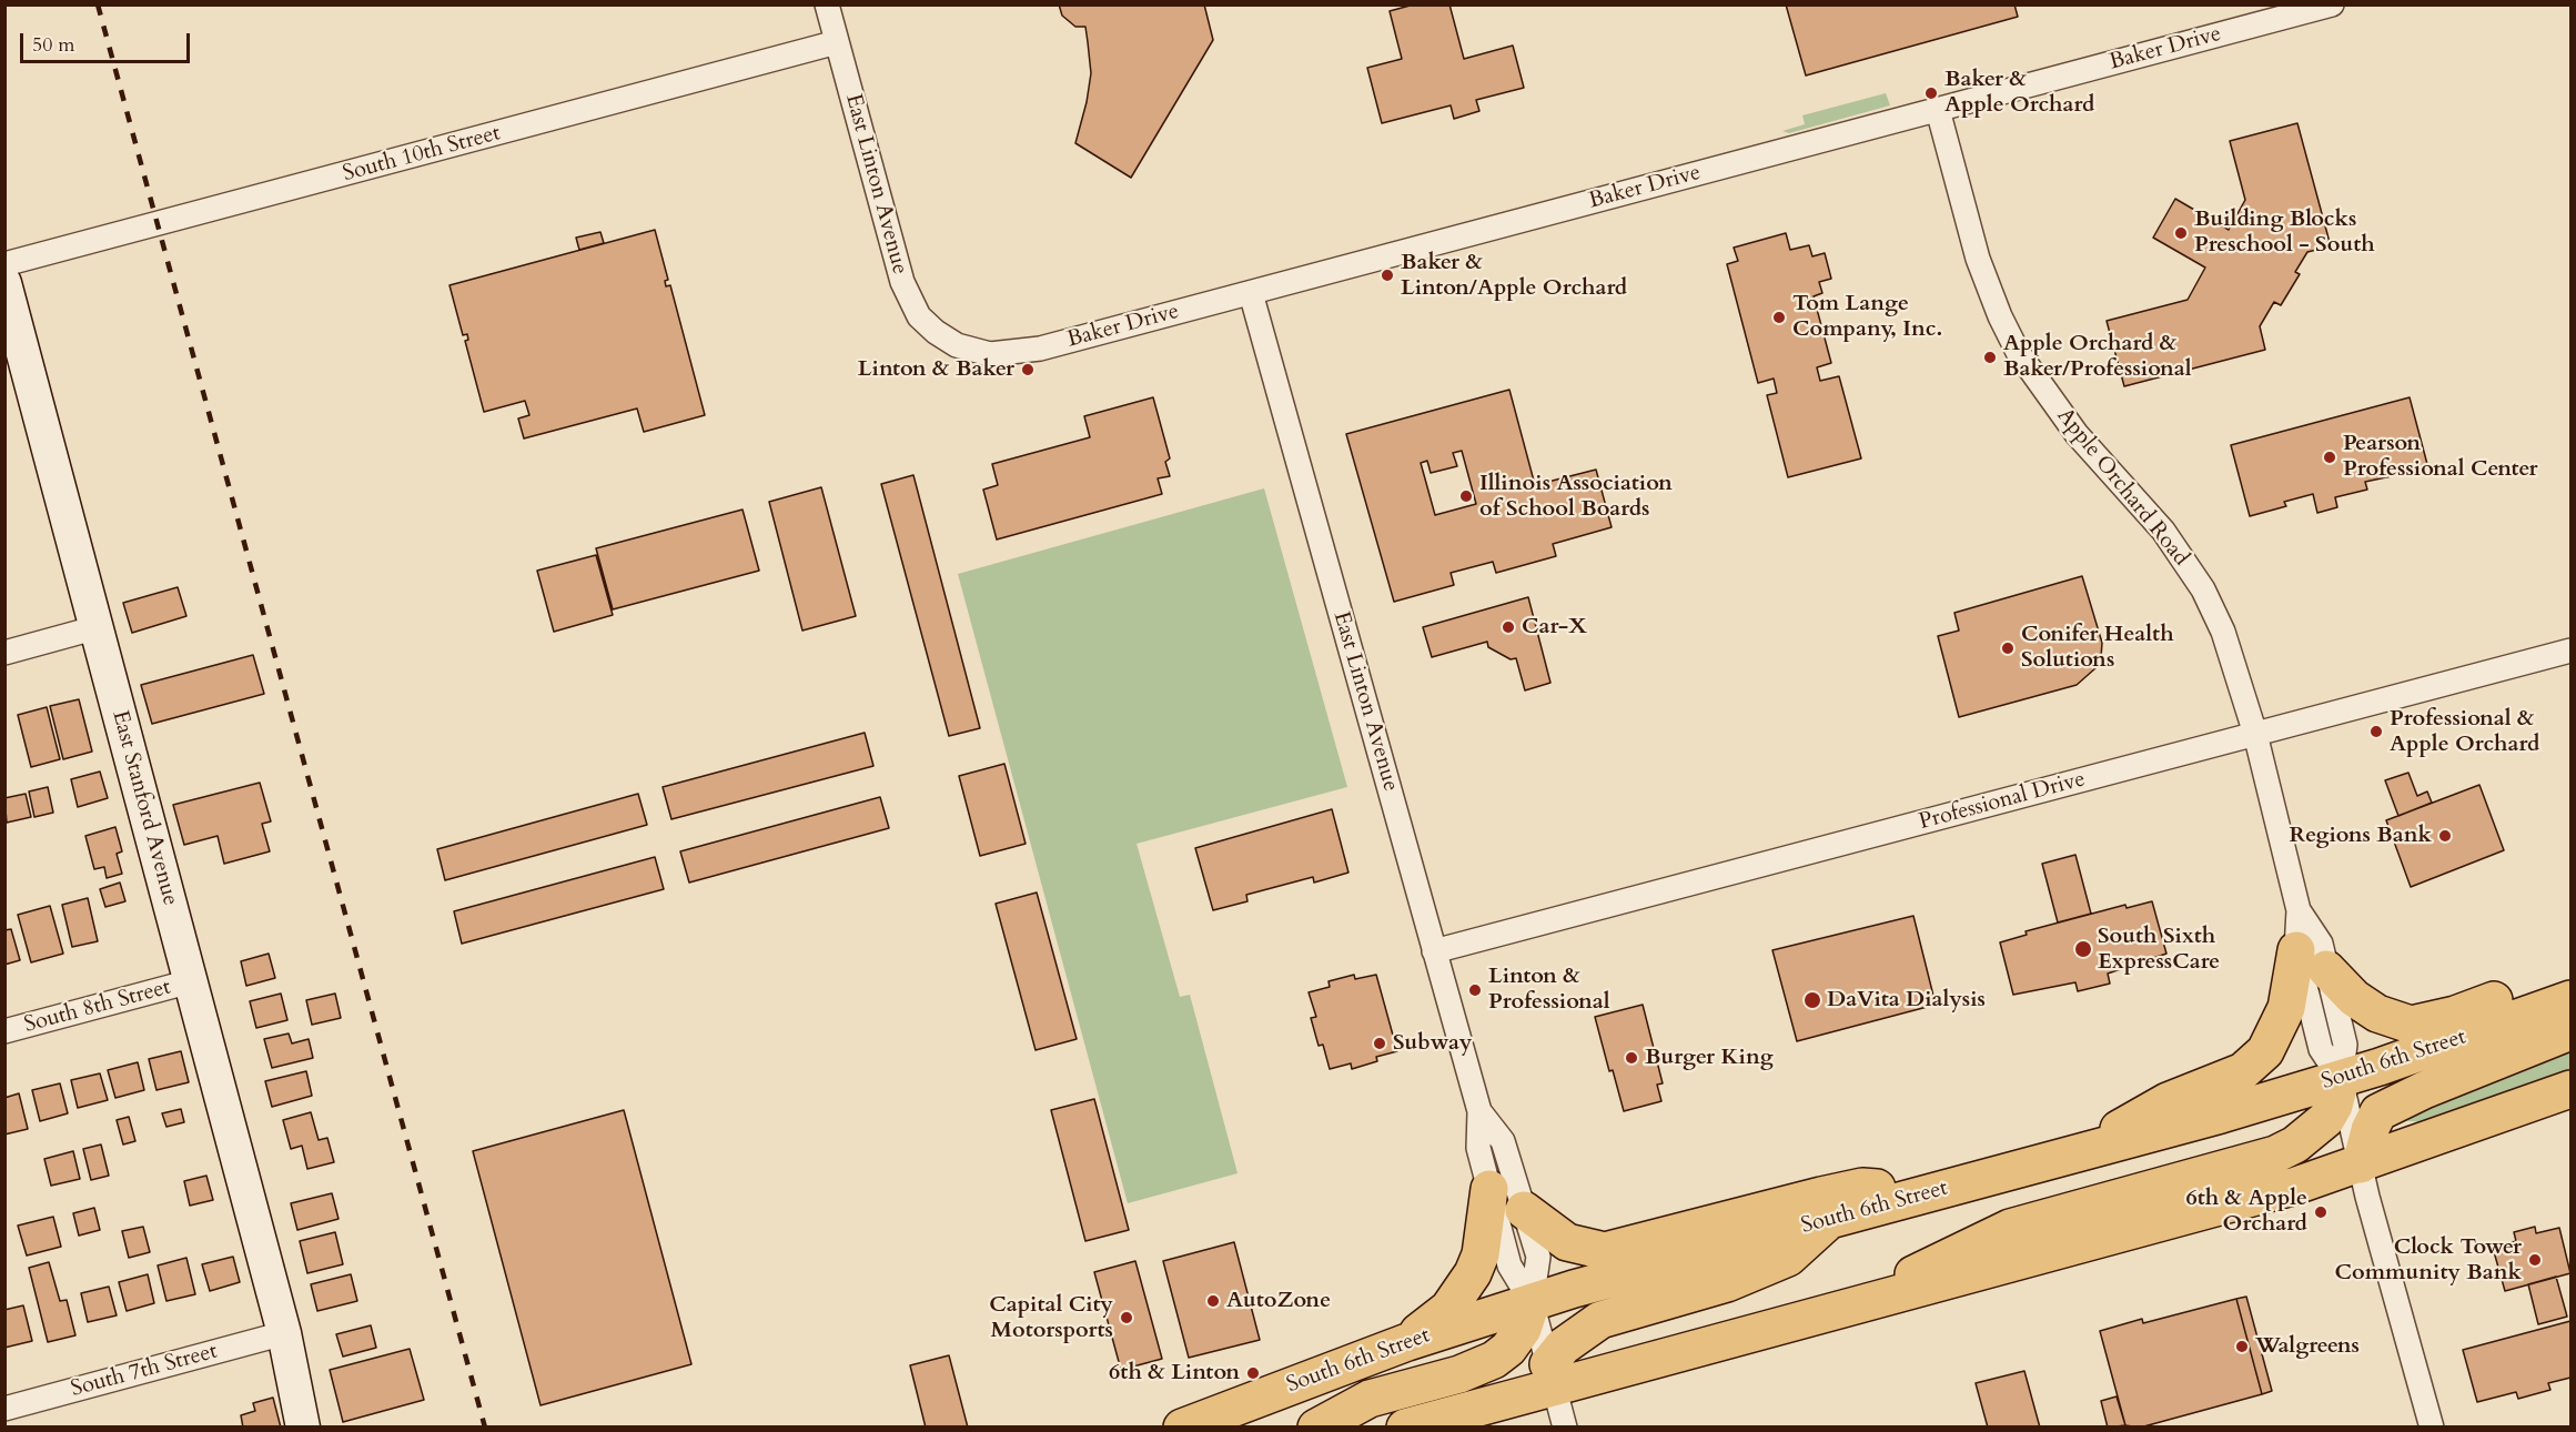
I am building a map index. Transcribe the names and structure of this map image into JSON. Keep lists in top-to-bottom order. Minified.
{"streets":{"main road":["East Stanford Avenue","South 6th Street"],"street":["Baker Drive","South 10th Street","East Linton Avenue","Apple Orchard Road","Professional Drive","South 8th Street","South 7th Street"]},"crossings":[["Baker Drive","East Linton Avenue"],["Baker Drive","Apple Orchard Road"],["South 10th Street","East Linton Avenue"],["East Linton Avenue","Professional Drive"],["East Linton Avenue","South 6th Street"],["Apple Orchard Road","Professional Drive"],["Apple Orchard Road","South 6th Street"],["East Stanford Avenue","South 8th Street"],["East Stanford Avenue","South 7th Street"]],"places":["Baker & Apple Orchard","Building Blocks Preschool - South","Baker & Linton/Apple Orchard","Tom Lange Company, Inc.","Apple Orchard & Baker/Professional","Linton & Baker","Pearson Professional Center","Illinois Association of School Boards","Car-X","Conifer Health Solutions","Professional & Apple Orchard","Regions Bank","South Sixth ExpressCare","Linton & Professional","DaVita Dialysis","Subway","Burger King","6th & Apple Orchard","Clock Tower Community Bank","AutoZone","Capital City Motorsports","Walgreens","6th & Linton"],"scale_bar":"50 m"}
